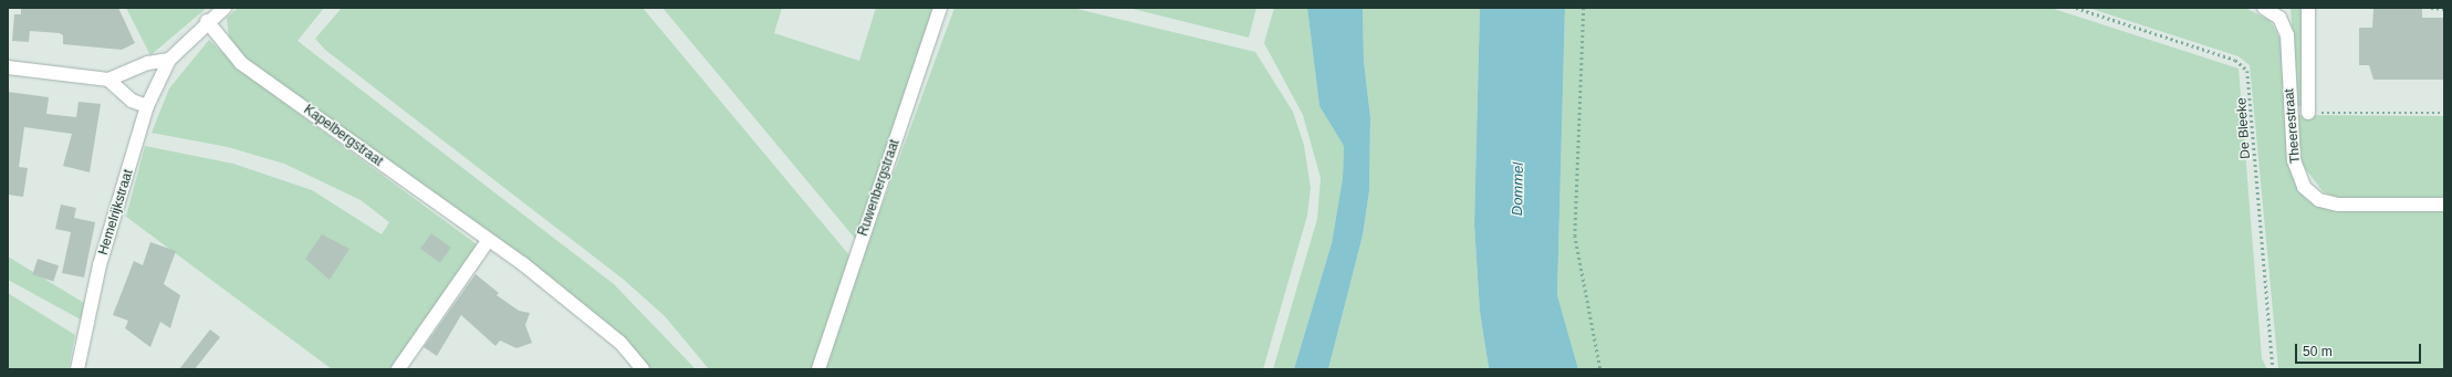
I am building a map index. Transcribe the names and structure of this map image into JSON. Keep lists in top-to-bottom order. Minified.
{"streets":{"street":["Theerestraat","Kapelbergstraat","Ruwenbergstraat","Hemelrijkstraat"],"path":["De Bleeke"]},"water":["Dommel"],"scale_bar":"50 m"}
